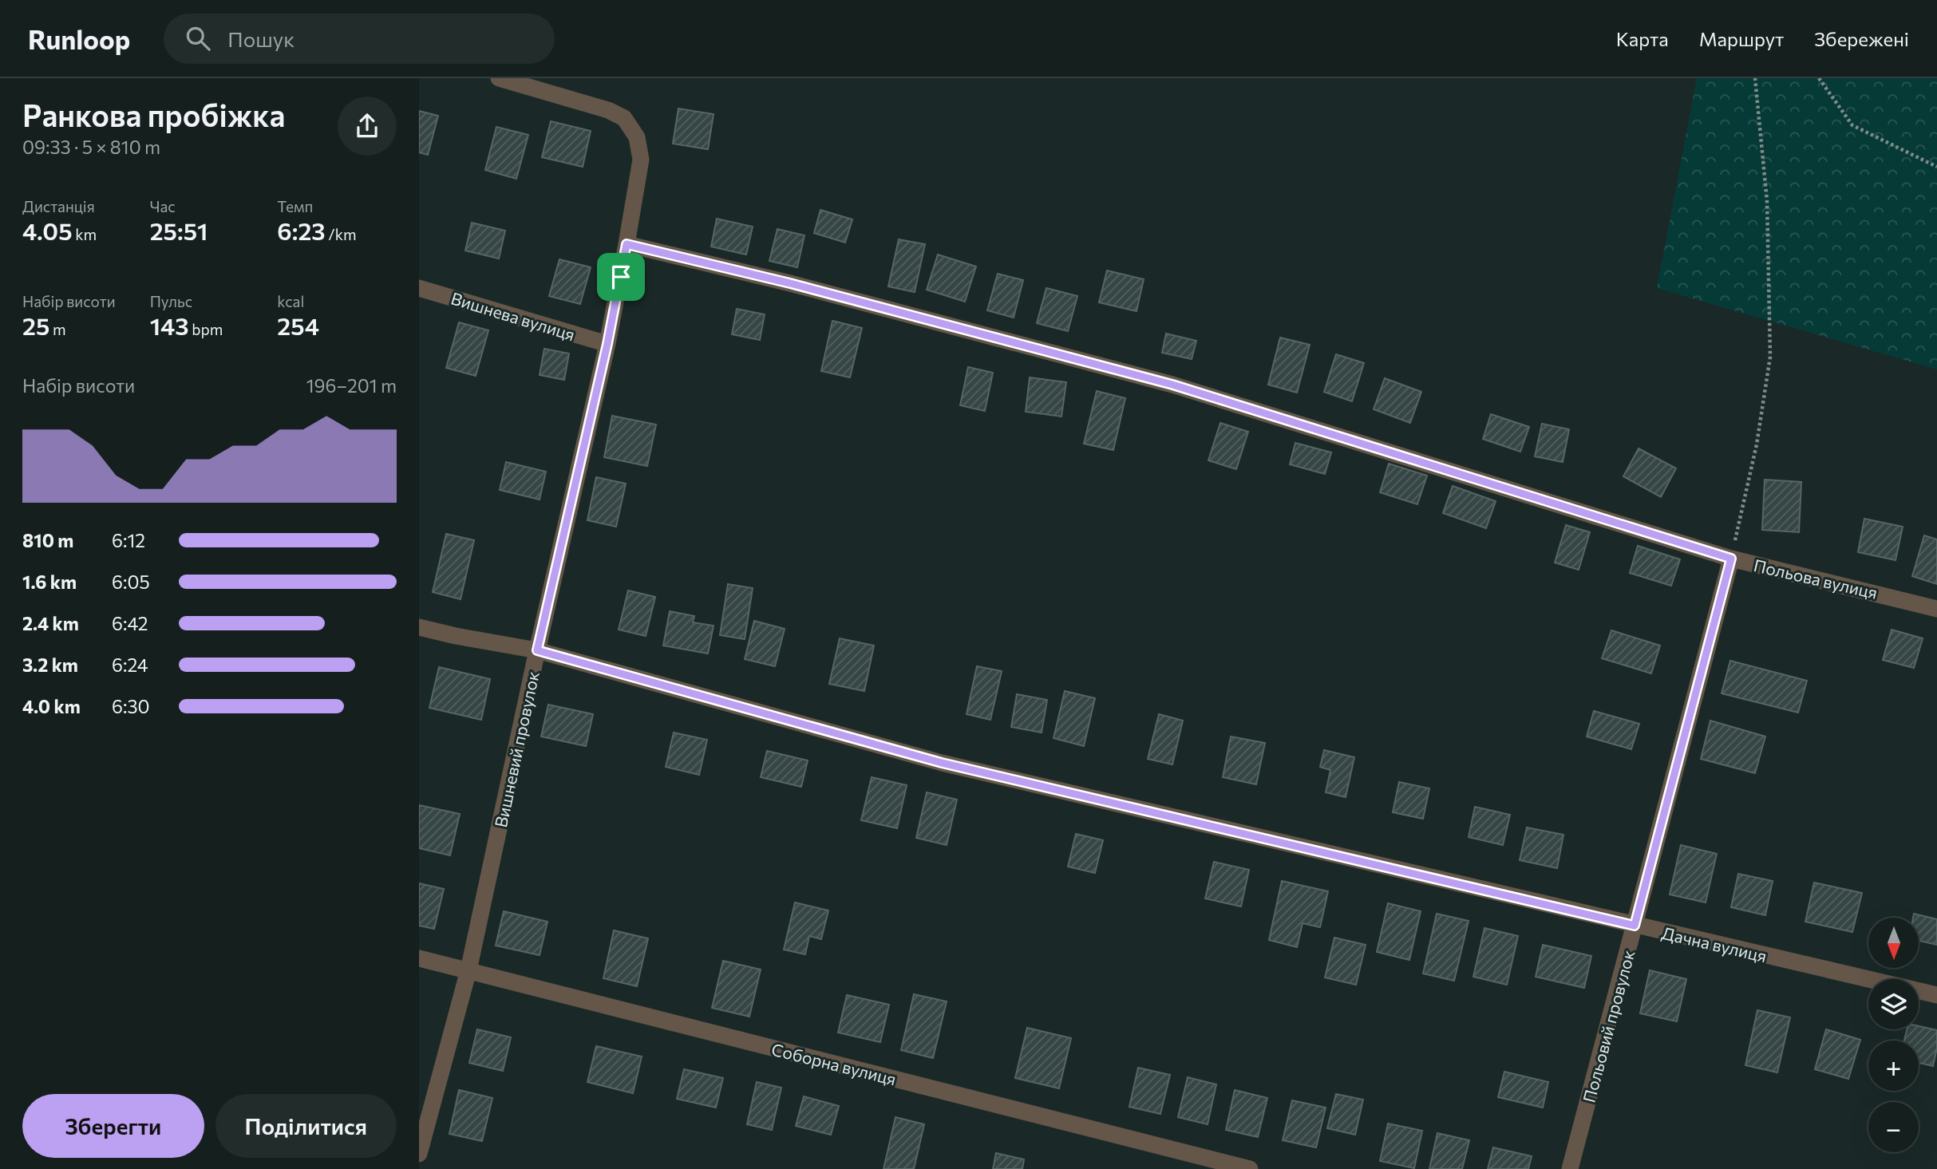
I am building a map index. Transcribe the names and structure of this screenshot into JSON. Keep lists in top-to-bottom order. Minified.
{"streets":{"street":["Вишнева вулиця","Польова вулиця","Вишневий провулок","Дачна вулиця","Польовий провулок","Соборна вулиця"]},"crossings":[["Вишнева вулиця","Вишневий провулок"],["Польова вулиця","Вишневий провулок"],["Польова вулиця","Польовий провулок"],["Вишневий провулок","Дачна вулиця"],["Вишневий провулок","Соборна вулиця"],["Дачна вулиця","Польовий провулок"]],"north":"bottom","page":{"header":"Runloop","search":"Пошук","nav":["Карта","Маршрут","Збережені"],"heading":["Ранкова пробіжка","09:33 · 5 × 810 m"],"stats":[["Дистанція","4.05 km"],["Час","25:51"],["Темп","6:23 /km"],["Набір висоти","25 m"],["Пульс","143 bpm"],["kcal","254"]],"chart":["Набір висоти","196–201 m"],"list":[{"name":"810 m","note":"6:12"},{"name":"1.6 km","note":"6:05"},{"name":"2.4 km","note":"6:42"},{"name":"3.2 km","note":"6:24"},{"name":"4.0 km","note":"6:30"}],"map_buttons":["+","−"],"buttons":["Зберегти","Поділитися"]}}
